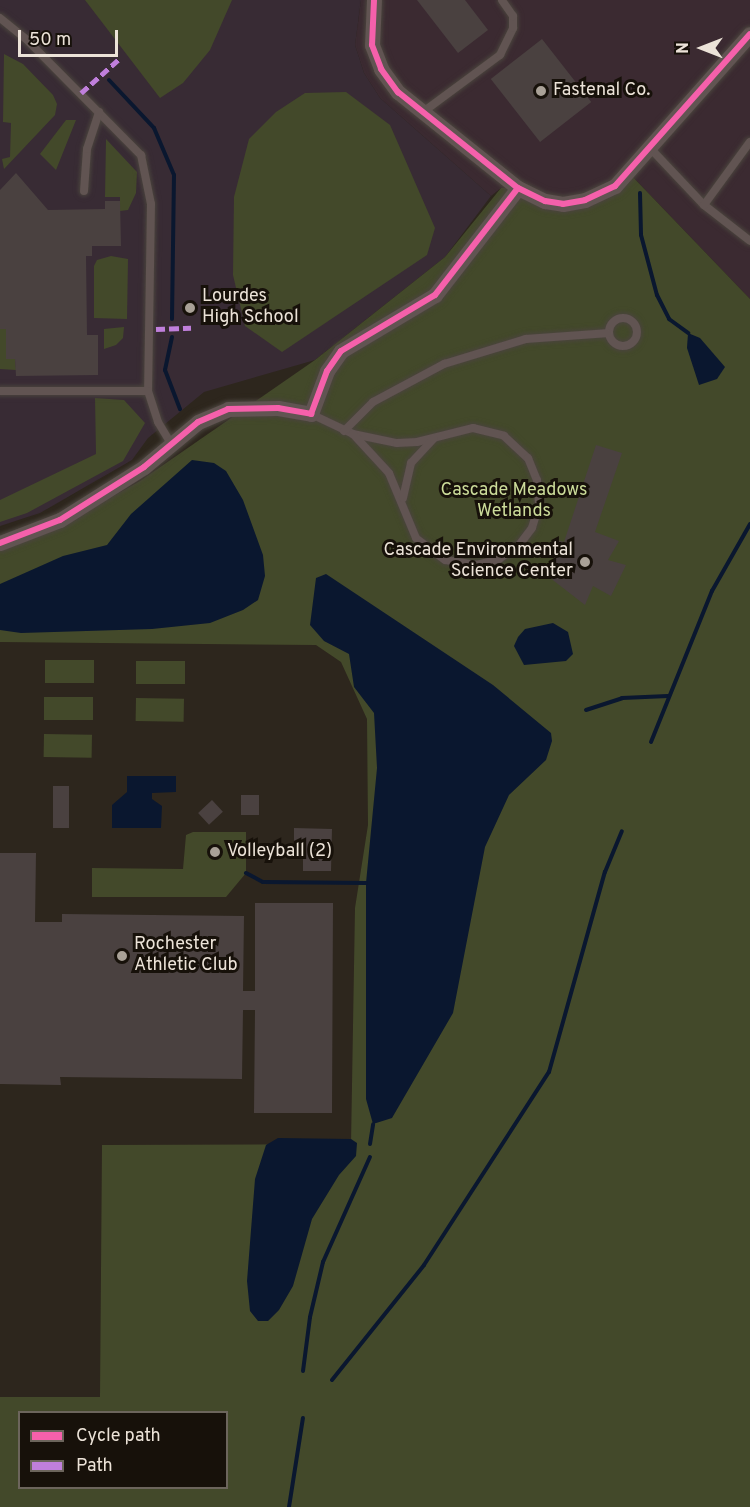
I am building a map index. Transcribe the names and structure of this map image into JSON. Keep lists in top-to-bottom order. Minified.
{"parks":["Cascade Meadows Wetlands"],"places":["Fastenal Co.","Lourdes High School","Cascade Environmental Science Center","Volleyball (2)","Rochester Athletic Club"],"legend":["Cycle path","Path"],"scale_bar":"50 m","north":"left"}
